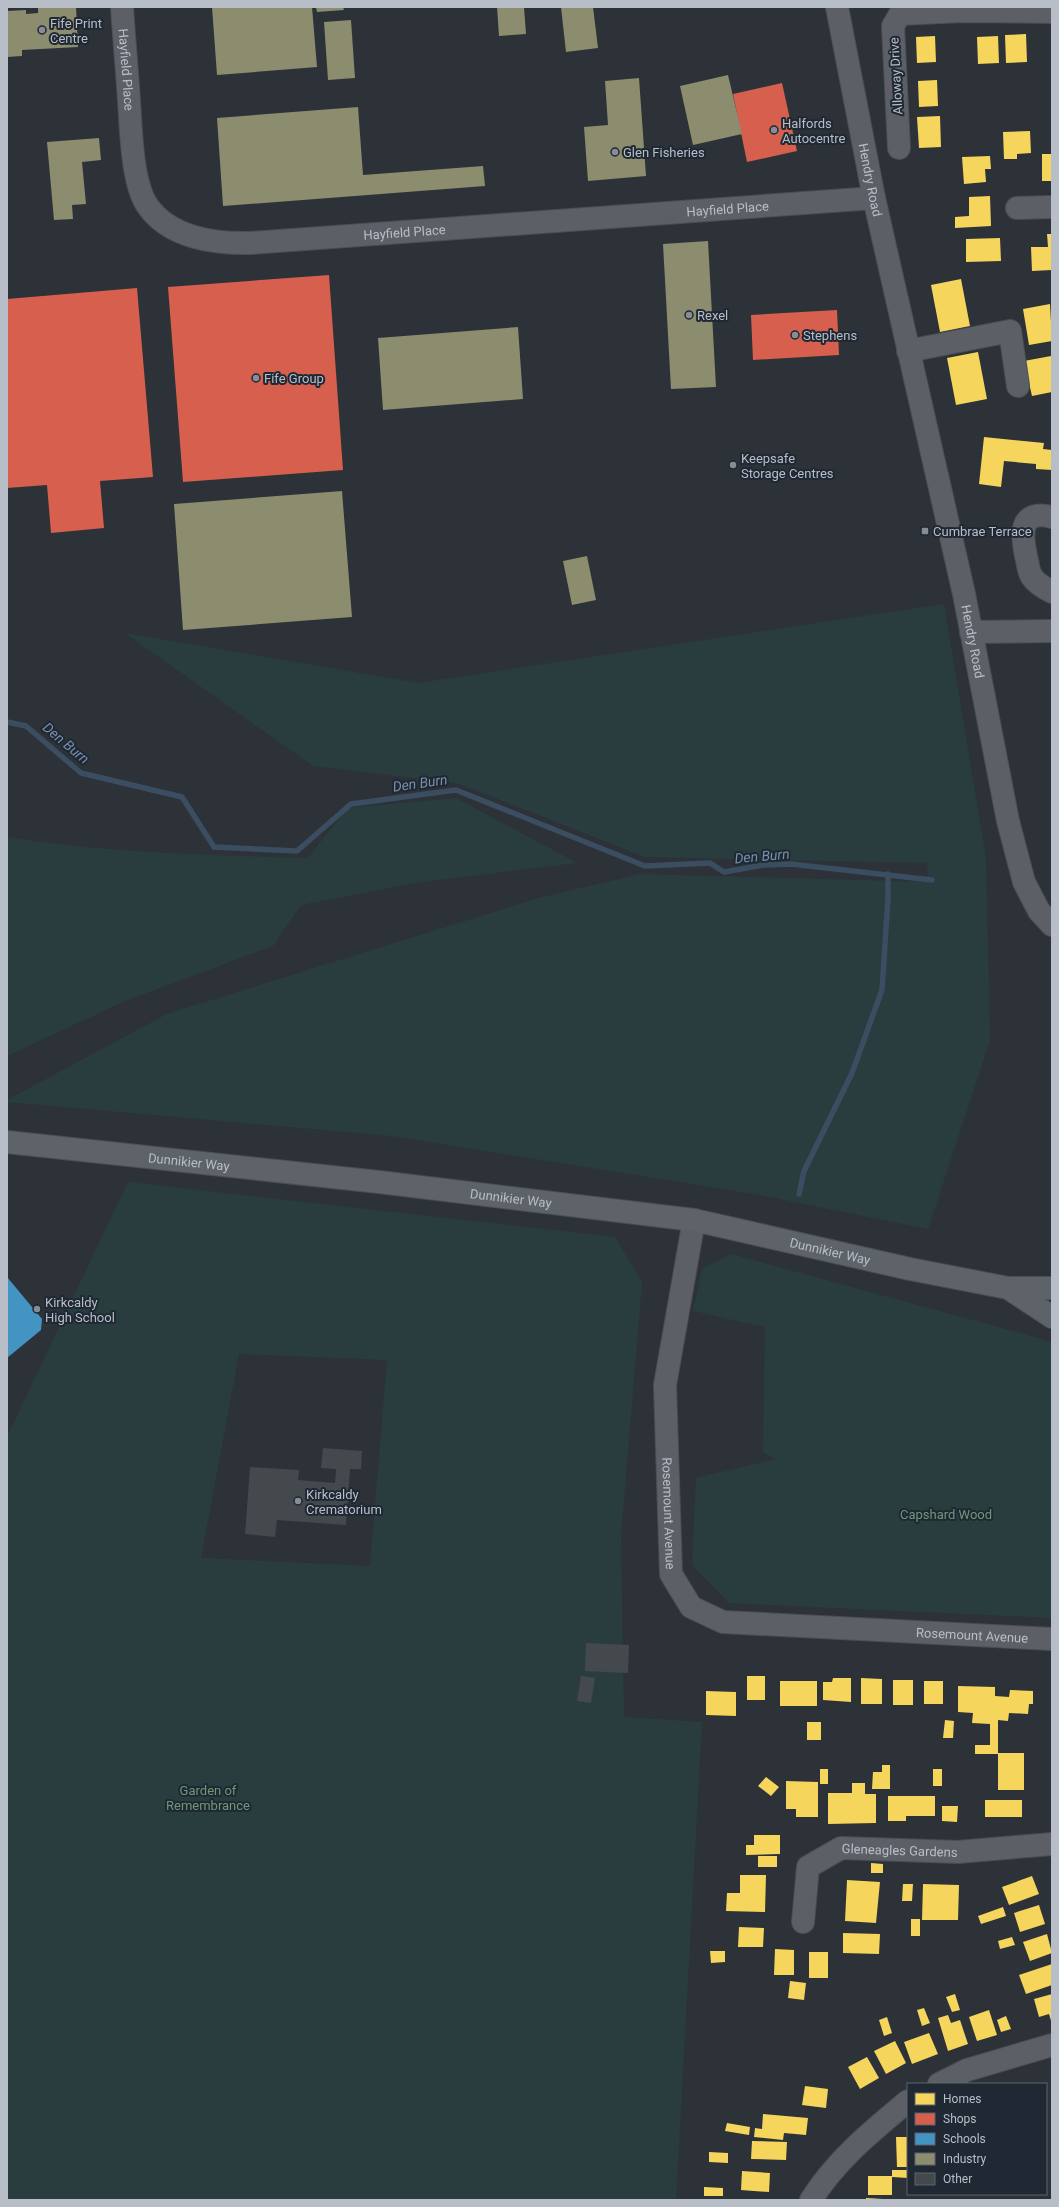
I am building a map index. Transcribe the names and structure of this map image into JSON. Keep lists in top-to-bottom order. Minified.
{"streets":{"main road":["Dunnikier Way"],"street":["Hayfield Place","Alloway Drive","Hendry Road","Rosemount Avenue","Gleneagles Gardens"]},"crossings":[["Hayfield Place","Hendry Road"],["Dunnikier Way","Rosemount Avenue"]],"water":["Den Burn"],"parks":["Capshard Wood","Garden of Remembrance"],"places":{"other":["Fife Print Centre","Halfords Autocentre","Glen Fisheries","Rexel","Stephens","Fife Group","Keepsafe Storage Centres","Kirkcaldy High School","Kirkcaldy Crematorium"],"transit":["Cumbrae Terrace"]},"legend":["Homes","Shops","Schools","Industry","Other"]}
